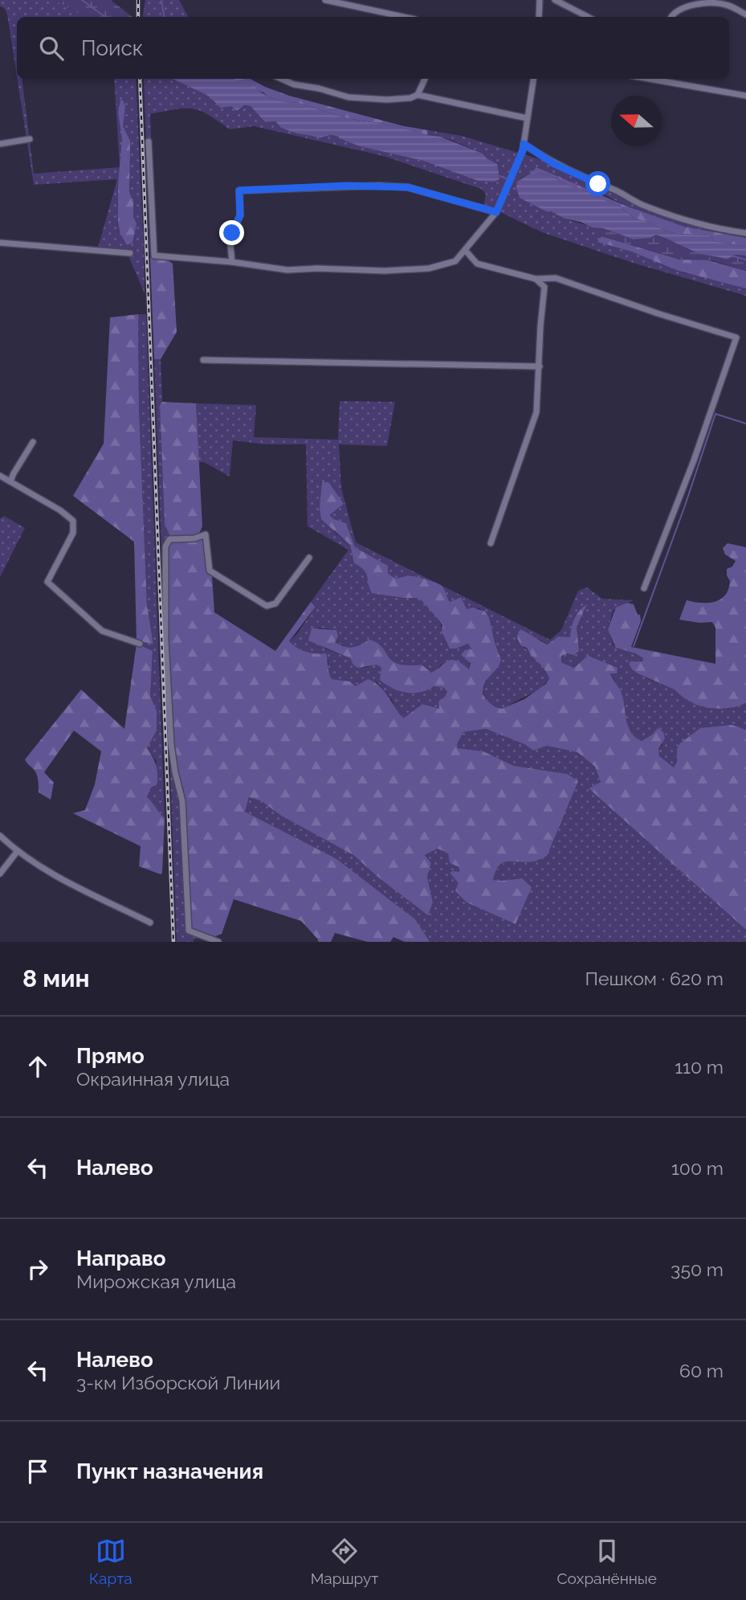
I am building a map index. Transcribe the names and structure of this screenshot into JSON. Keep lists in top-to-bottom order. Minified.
{"north":"left","page":{"search":"Поиск","heading":["8 мин","Пешком · 620 m"],"list":[["Прямо","Окраинная улица","110 m"],["Налево","100 m"],["Направо","Мирожская улица","350 m"],["Налево","3-км Изборской Линии","60 m"],"Пункт назначения"],"nav":["Карта","Маршрут","Сохранённые"]}}
